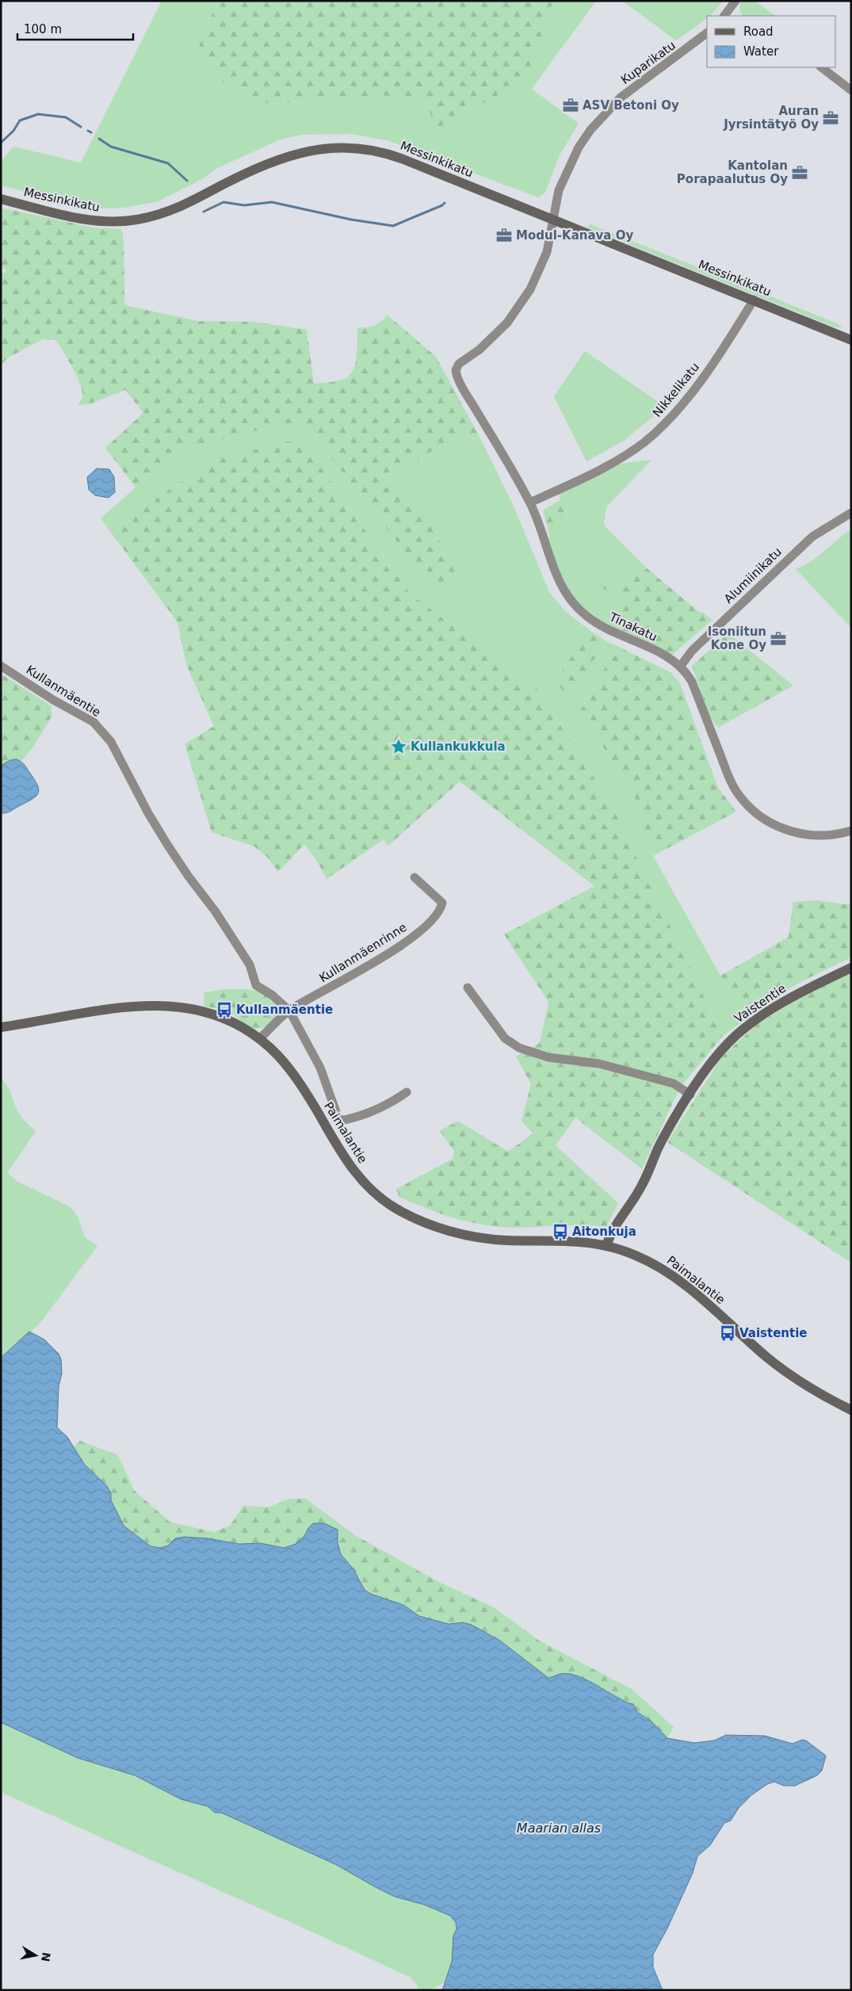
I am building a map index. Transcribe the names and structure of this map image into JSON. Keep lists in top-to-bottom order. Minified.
{"streets":{"street":["Kuparikatu","Messinkikatu","Nikkelikatu","Alumiinikatu","Tinakatu","Kullanmäentie","Kullanmäenrinne","Vaistentie","Paimalantie"]},"crossings":[["Kuparikatu","Messinkikatu"],["Kuparikatu","Tinakatu"],["Messinkikatu","Nikkelikatu"],["Nikkelikatu","Tinakatu"],["Alumiinikatu","Tinakatu"],["Kullanmäentie","Kullanmäenrinne"],["Kullanmäenrinne","Paimalantie"],["Vaistentie","Paimalantie"]],"water":["Maarian allas"],"places":{"office":["ASV Betoni Oy","Auran Jyrsintätyö Oy","Kantolan Porapaalutus Oy","Modul-Kanava Oy","Isoniitun Kone Oy"],"place":["Kullankukkula"],"bus stop":["Kullanmäentie","Aitonkuja","Vaistentie"]},"legend":["Road","Water"],"scale_bar":"100 m","north":"right"}
